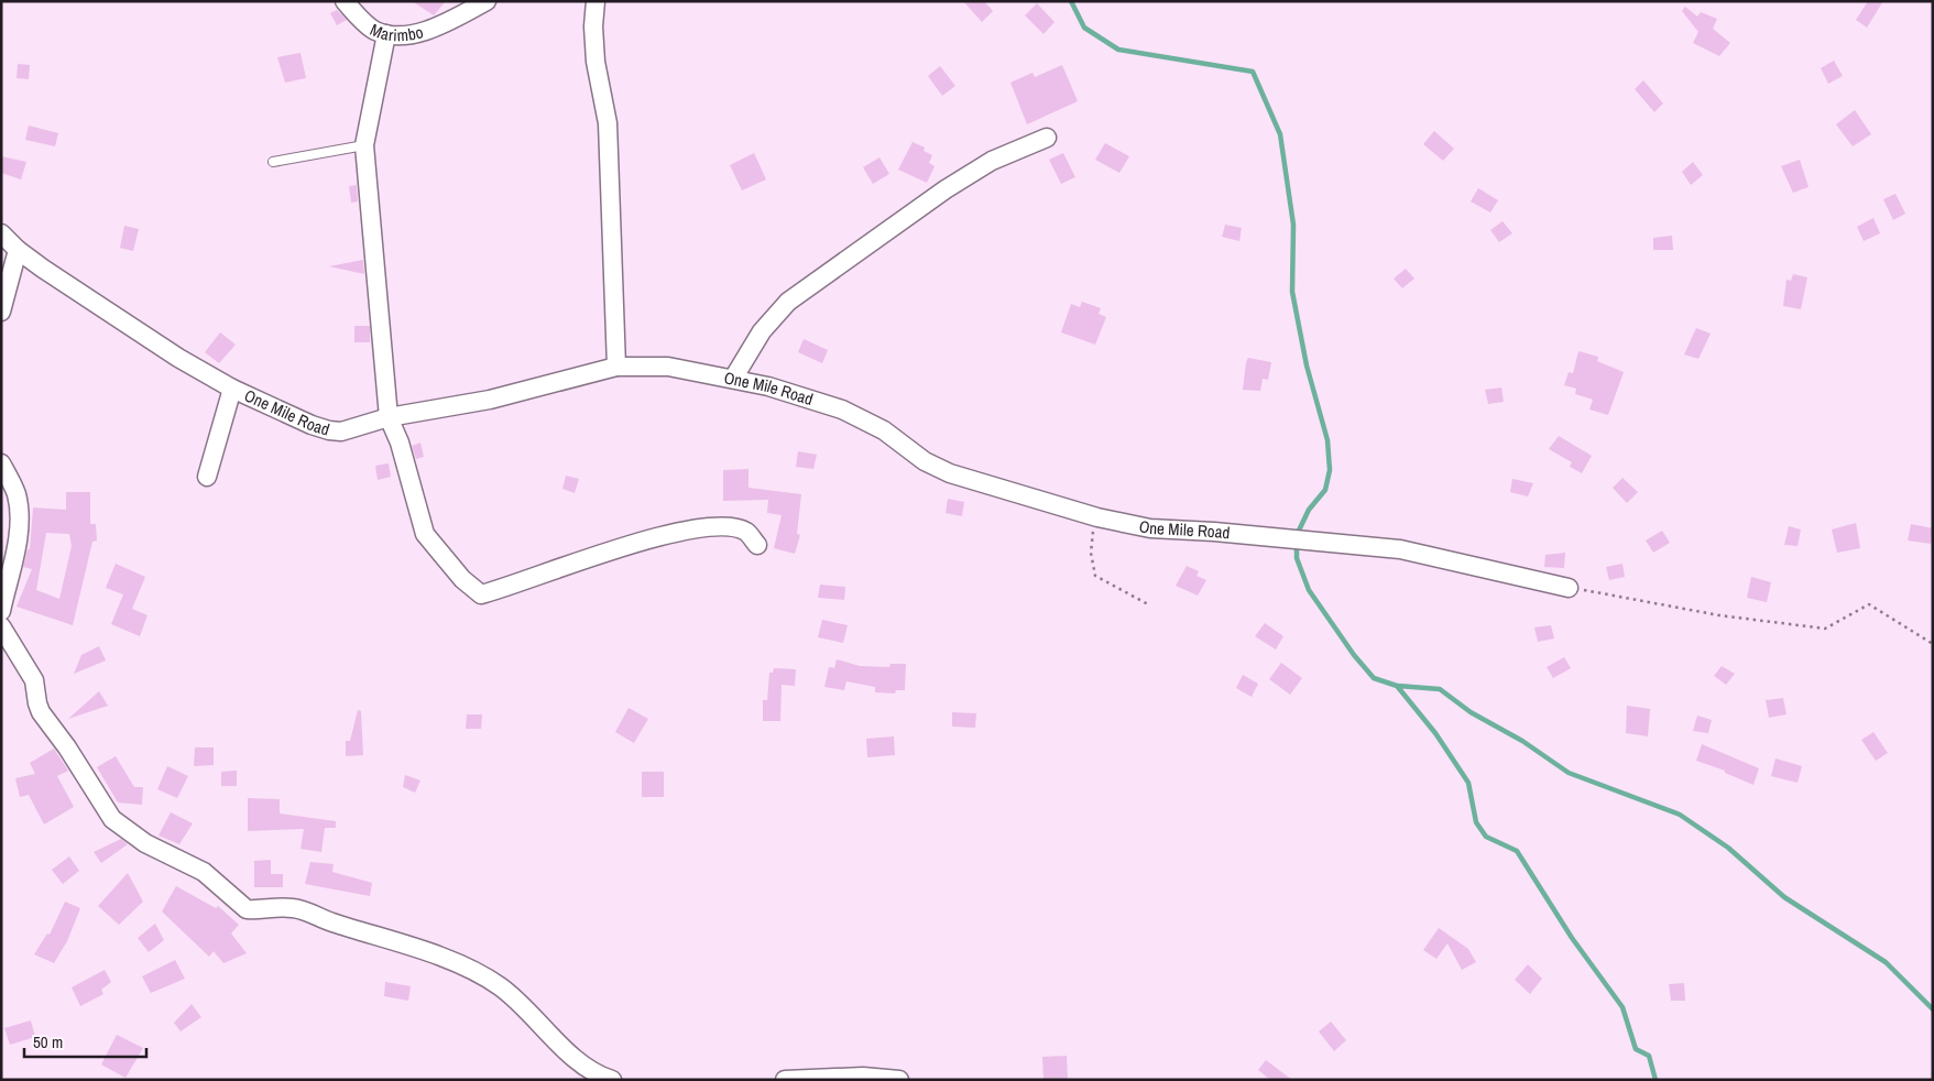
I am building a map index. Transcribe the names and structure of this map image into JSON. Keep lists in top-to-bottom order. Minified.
{"streets":{"street":["Marimbo","One Mile Road"]},"scale_bar":"50 m"}
